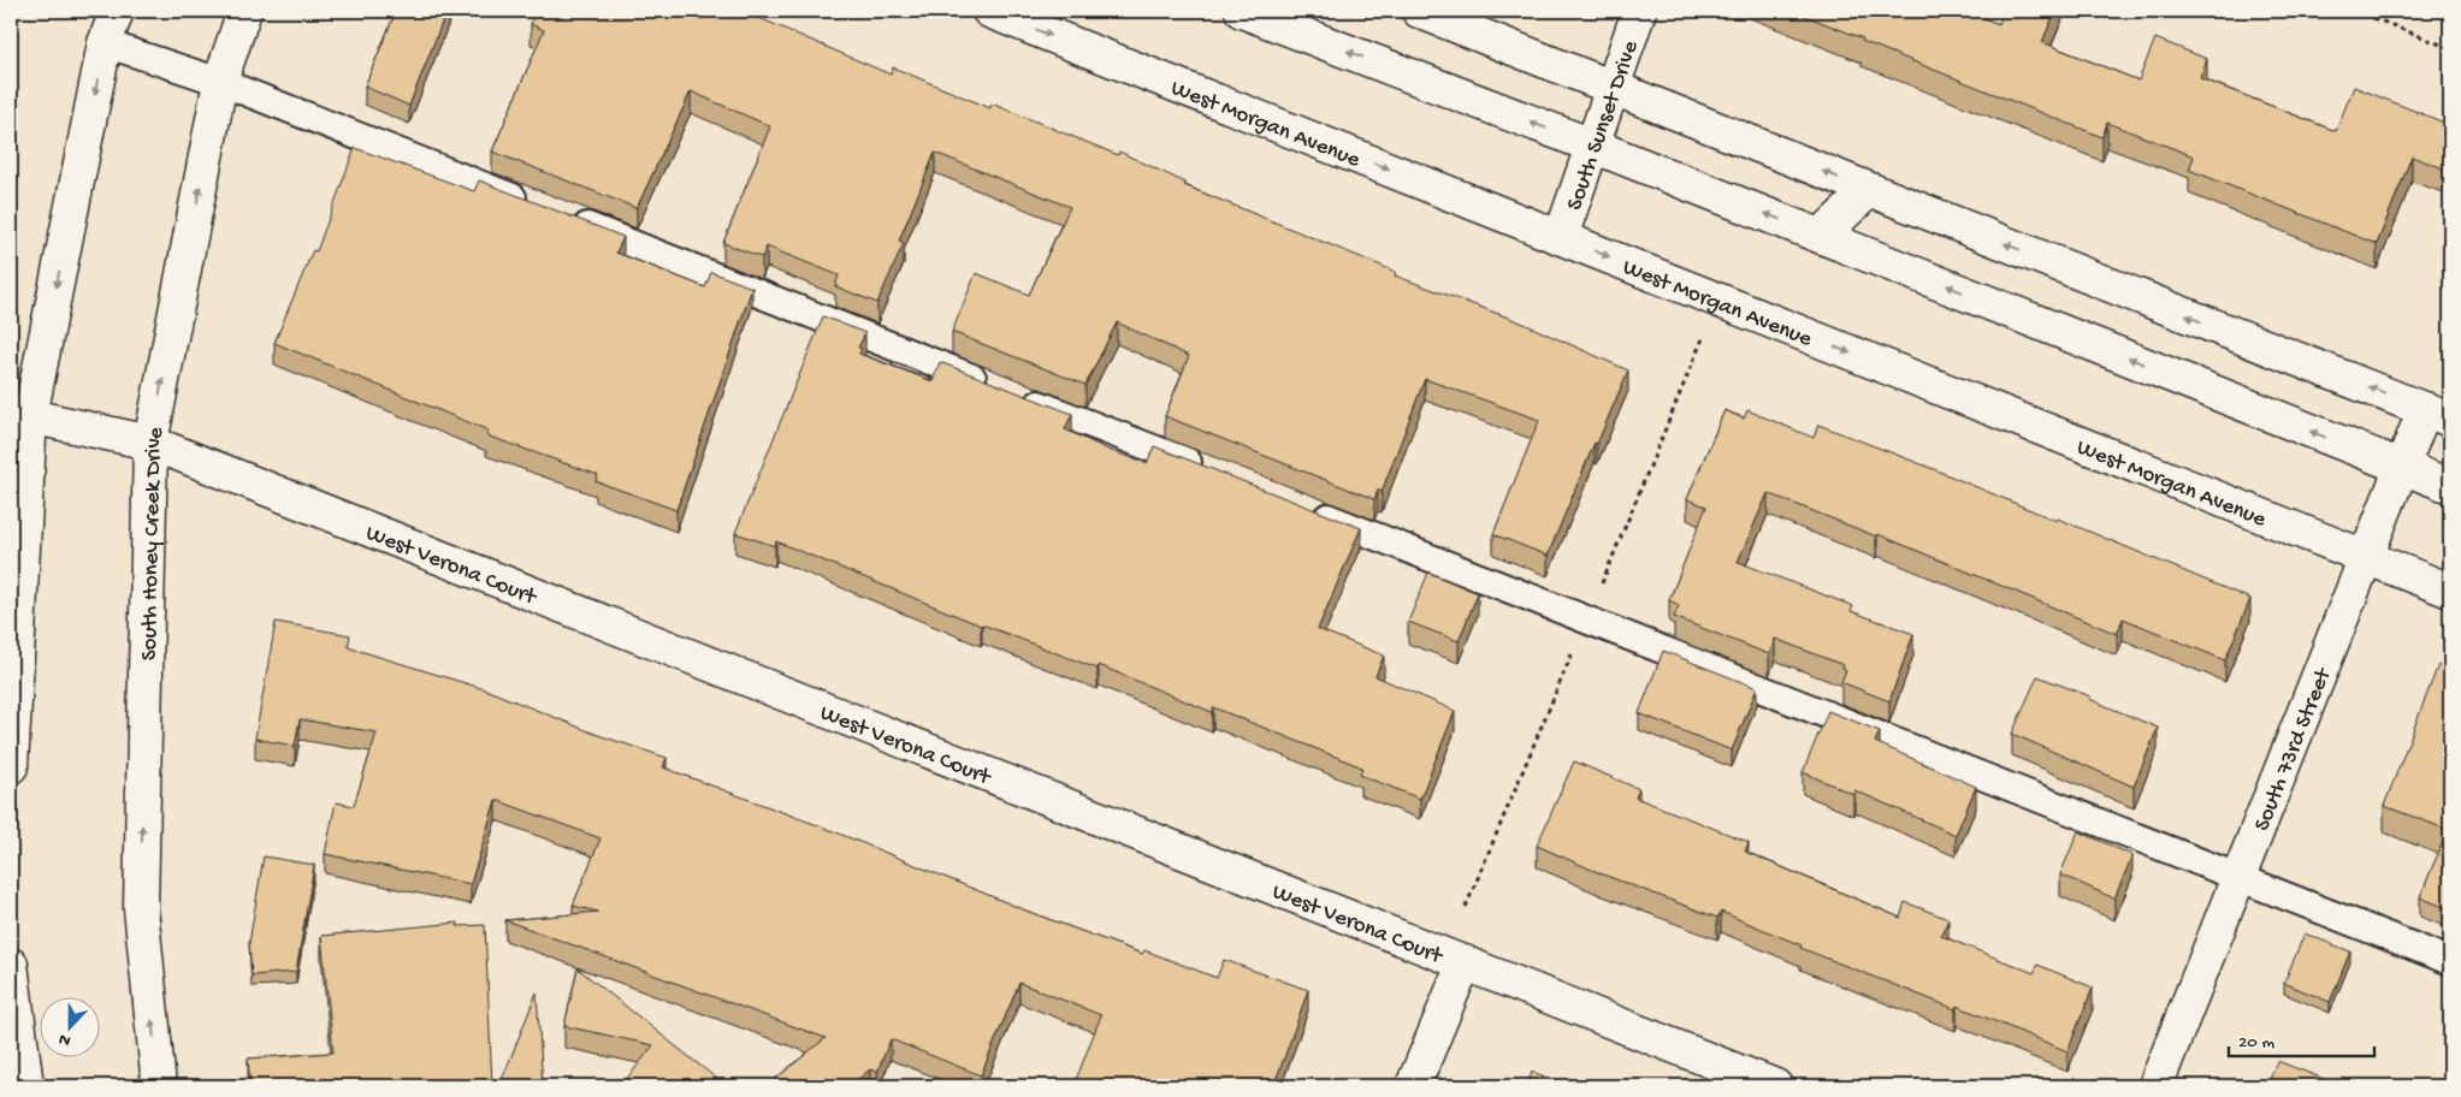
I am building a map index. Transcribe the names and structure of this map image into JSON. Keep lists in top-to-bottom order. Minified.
{"streets":{"street":["West Morgan Avenue","South Sunset Drive","South Honey Creek Drive","West Verona Court","South 73rd Street"]},"crossings":[["West Morgan Avenue","South Sunset Drive"],["West Morgan Avenue","South 73rd Street"],["South Honey Creek Drive","West Verona Court"]],"scale_bar":"20 m","north":"bottom"}
